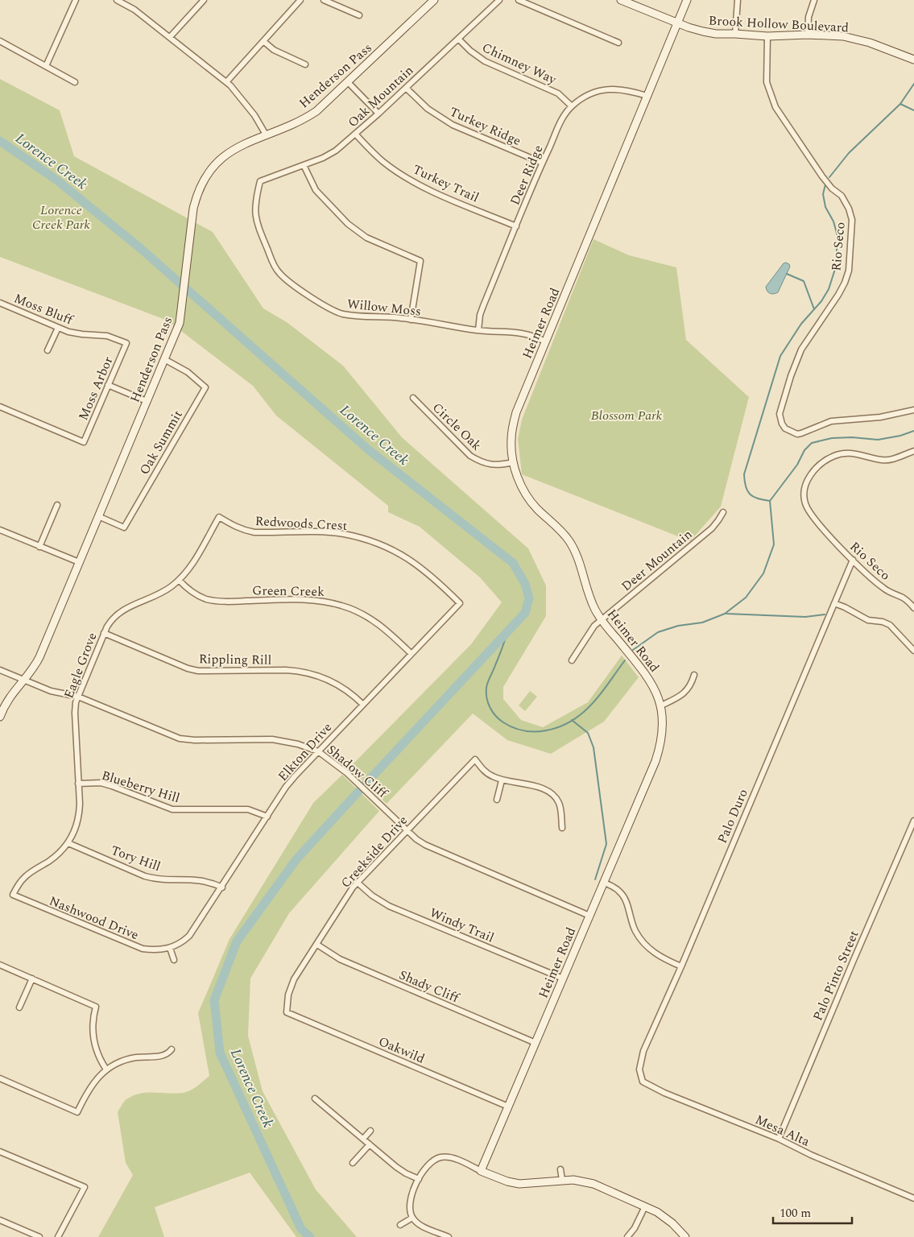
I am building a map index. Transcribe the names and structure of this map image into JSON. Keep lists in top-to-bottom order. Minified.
{"streets":{"street":["Brook Hollow Boulevard","Chimney Way","Henderson Pass","Oak Mountain","Turkey Ridge","Deer Ridge","Turkey Trail","Rio Seco","Willow Moss","Moss Bluff","Heimer Road","Moss Arbor","Circle Oak","Oak Summit","Redwoods Crest","Deer Mountain","Green Creek","Rippling Rill","Eagle Grove","Elkton Drive","Shadow Cliff","Blueberry Hill","Palo Duro","Creekside Drive","Tory Hill","Nashwood Drive","Windy Trail","Palo Pinto Street","Shady Cliff","Oakwild","Mesa Alta"]},"crossings":[["Brook Hollow Boulevard","Rio Seco"],["Brook Hollow Boulevard","Heimer Road"],["Chimney Way","Oak Mountain"],["Chimney Way","Deer Ridge"],["Henderson Pass","Oak Summit"],["Henderson Pass","Shadow Cliff"],["Oak Mountain","Turkey Ridge"],["Oak Mountain","Turkey Trail"],["Oak Mountain","Willow Moss"],["Turkey Ridge","Deer Ridge"],["Deer Ridge","Turkey Trail"],["Deer Ridge","Willow Moss"],["Deer Ridge","Heimer Road"],["Rio Seco","Palo Duro"],["Willow Moss","Heimer Road"],["Moss Bluff","Moss Arbor"],["Heimer Road","Circle Oak"],["Heimer Road","Deer Mountain"],["Heimer Road","Shadow Cliff"],["Heimer Road","Windy Trail"],["Heimer Road","Shady Cliff"],["Heimer Road","Oakwild"],["Redwoods Crest","Eagle Grove"],["Redwoods Crest","Elkton Drive"],["Green Creek","Eagle Grove"],["Green Creek","Elkton Drive"],["Rippling Rill","Eagle Grove"],["Rippling Rill","Elkton Drive"],["Eagle Grove","Shadow Cliff"],["Eagle Grove","Blueberry Hill"],["Eagle Grove","Tory Hill"],["Eagle Grove","Nashwood Drive"],["Elkton Drive","Shadow Cliff"],["Elkton Drive","Blueberry Hill"],["Elkton Drive","Tory Hill"],["Elkton Drive","Nashwood Drive"],["Shadow Cliff","Creekside Drive"],["Palo Duro","Mesa Alta"],["Creekside Drive","Windy Trail"],["Creekside Drive","Shady Cliff"],["Creekside Drive","Oakwild"],["Palo Pinto Street","Mesa Alta"]],"water":["Lorence Creek"],"parks":["Lorence Creek Park","Blossom Park"],"scale_bar":"100 m"}
